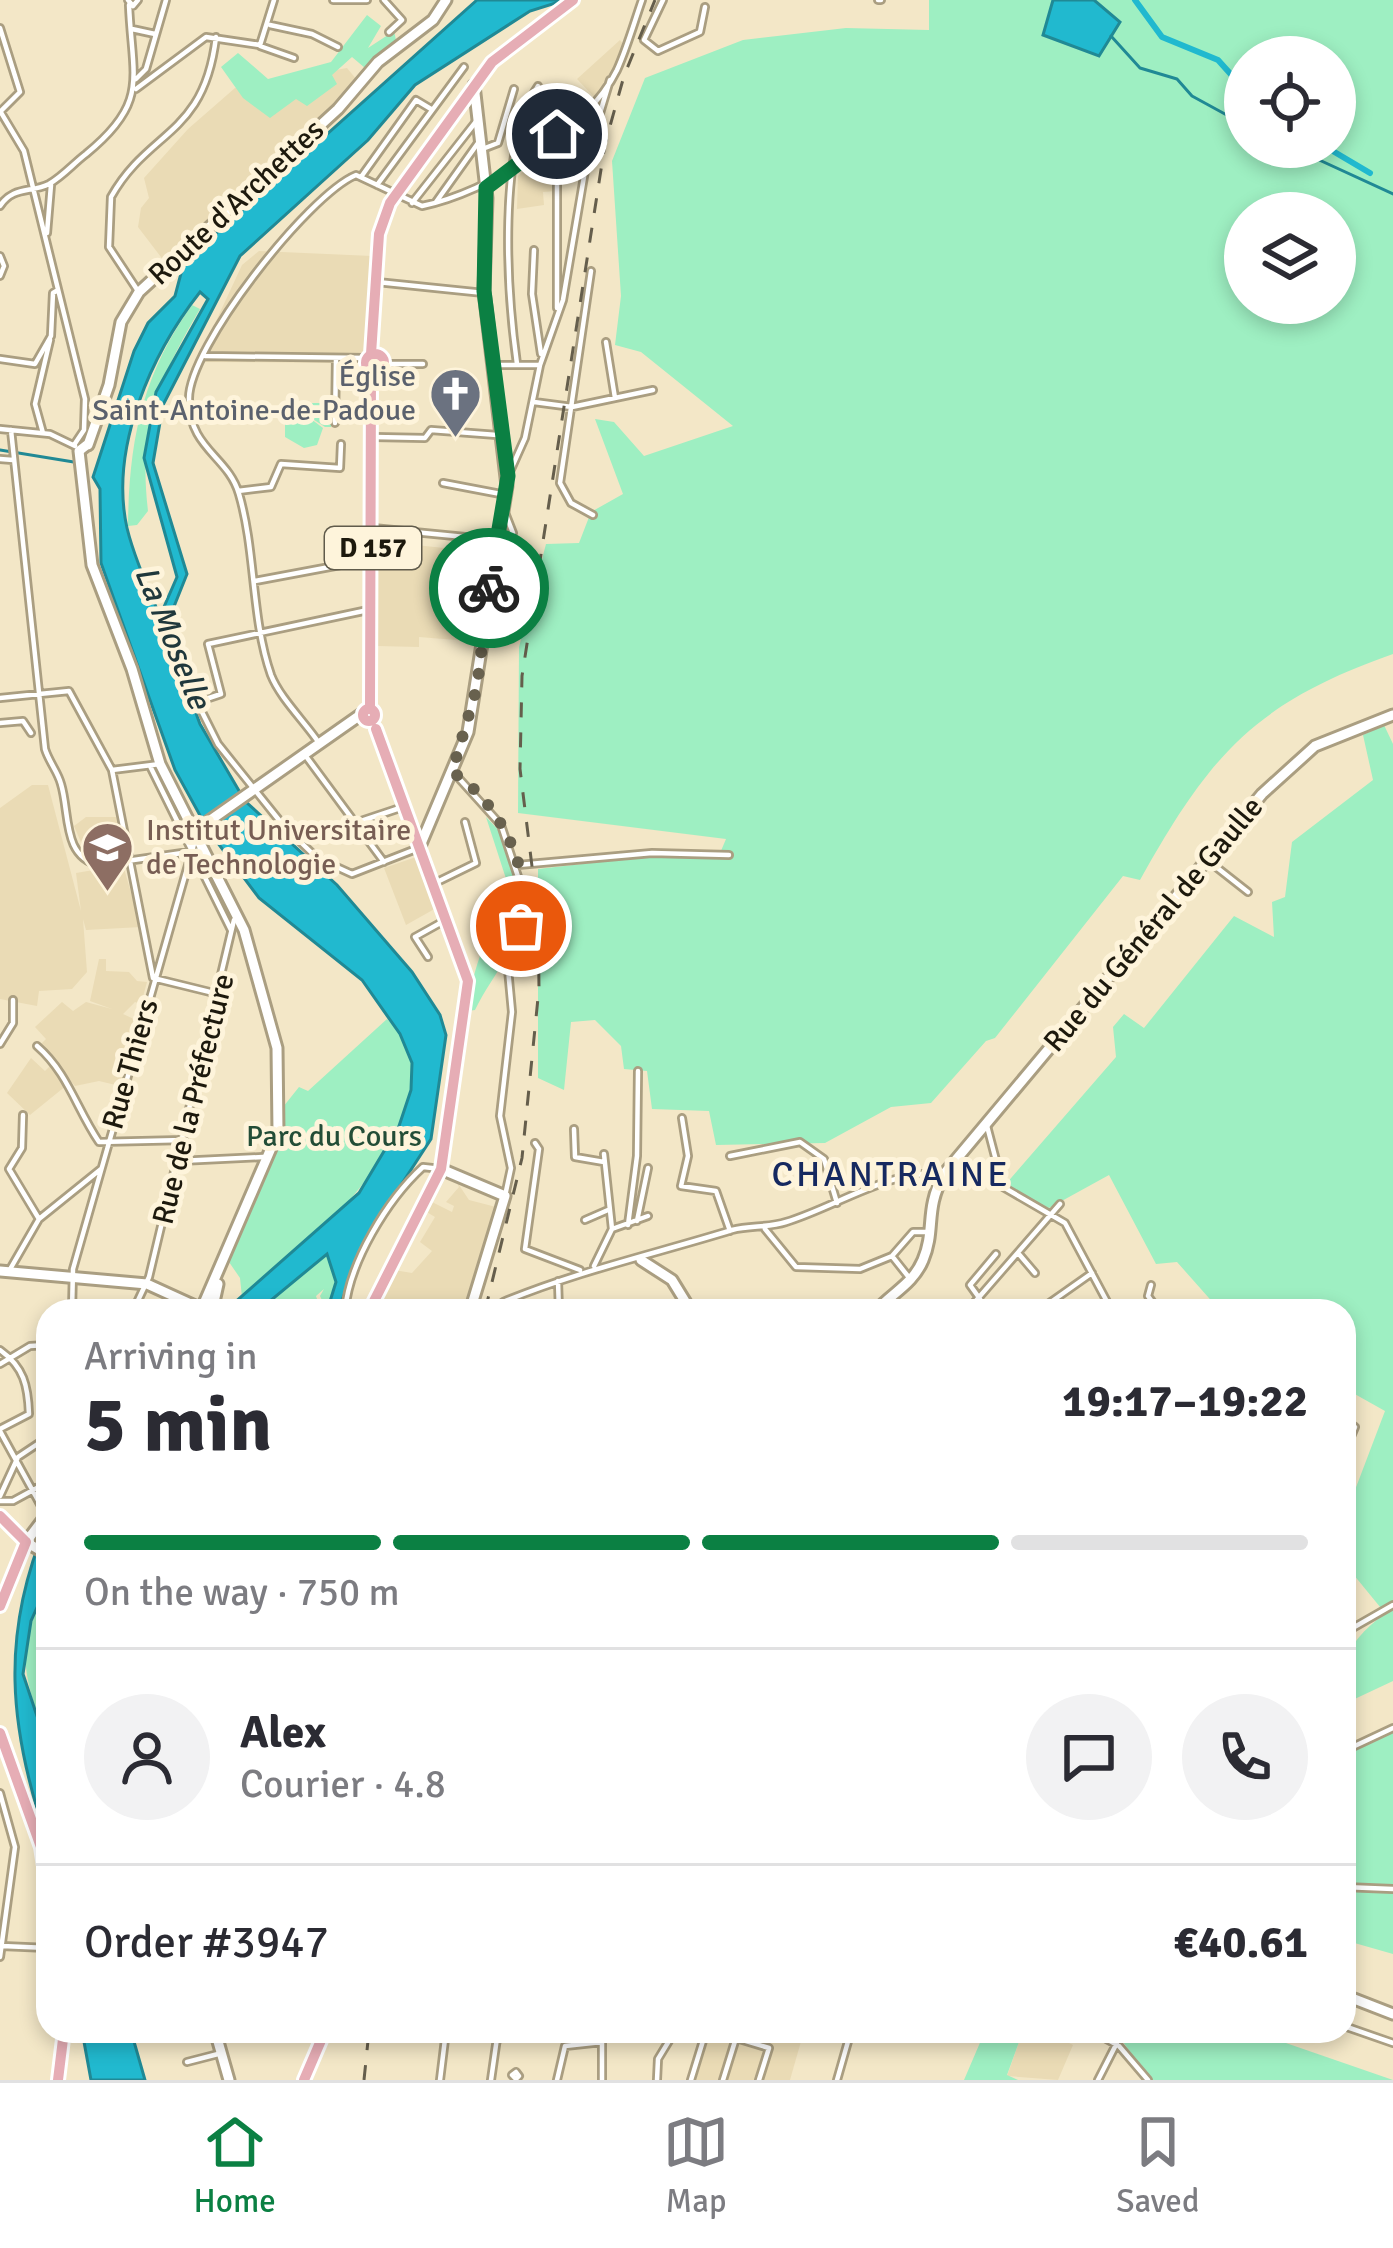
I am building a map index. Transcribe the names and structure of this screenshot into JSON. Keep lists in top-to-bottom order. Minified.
{"streets":{"main road":["D 157"],"street":["Route d'Archettes","Rue du Général de Gaulle","Rue Thiers","Rue de la Préfecture"]},"districts":["CHANTRAINE"],"water":["La Moselle"],"parks":["Parc du Cours"],"places":{"church":["Église Saint-Antoine-de-Padoue"],"school or university":["Institut Universitaire de Technologie"]},"page":{"heading":["5 min","Arriving in","19:17–19:22"],"panel":["Alex","Courier · 4.8","Order #3947","€40.61"],"bar":"On the way · 750 m","tabs":["Home","Map","Saved"]}}
